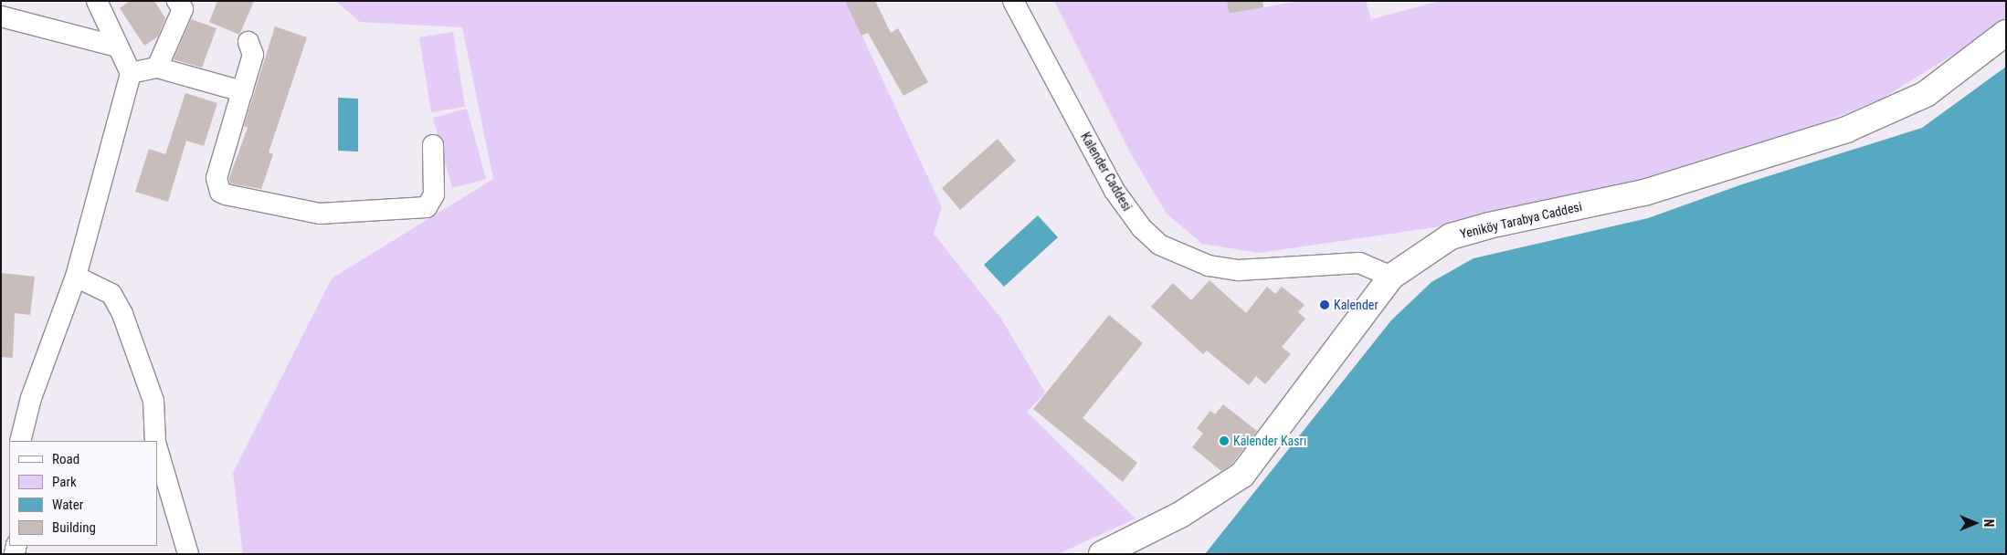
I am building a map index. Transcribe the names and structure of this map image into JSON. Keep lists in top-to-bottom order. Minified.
{"streets":{"main road":["Yeniköy Tarabya Caddesi"],"street":["Kalender Caddesi"]},"crossings":[["Kalender Caddesi","Yeniköy Tarabya Caddesi"]],"places":["Kalender","Kalender Kasrı"],"legend":["Road","Park","Water","Building"],"north":"right"}
